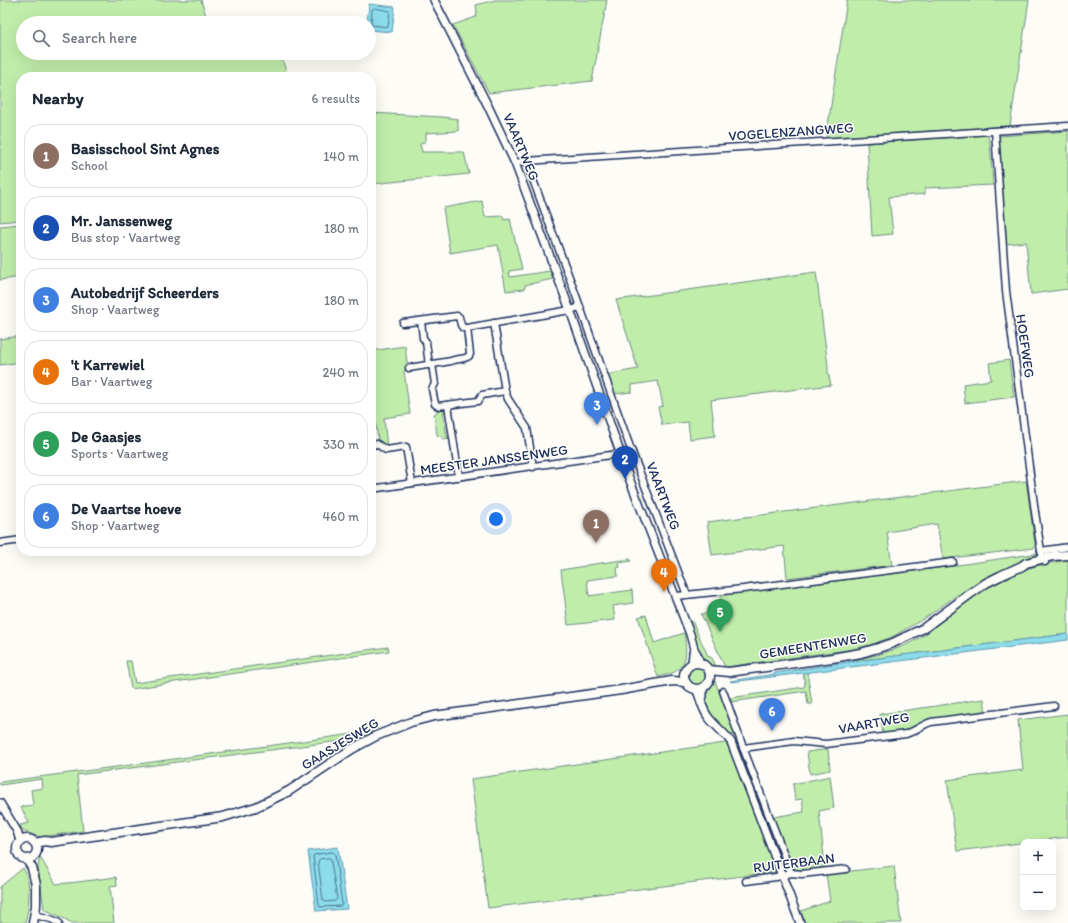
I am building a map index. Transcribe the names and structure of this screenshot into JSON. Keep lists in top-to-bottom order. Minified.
{"streets":{"main road":["GEMEENTENWEG","GAASJESWEG"],"street":["VOGELENZANGWEG","VAARTWEG","HOEFWEG","MEESTER JANSSENWEG","RUITERBAAN"]},"crossings":[["VOGELENZANGWEG","VAARTWEG"],["VOGELENZANGWEG","HOEFWEG"],["VAARTWEG","MEESTER JANSSENWEG"],["VAARTWEG","GEMEENTENWEG"],["VAARTWEG","GAASJESWEG"],["HOEFWEG","GEMEENTENWEG"],["GEMEENTENWEG","GAASJESWEG"]],"page":{"search":"Search here","heading":["Nearby","6 results"],"list":[{"mark":"1","name":"Basisschool Sint Agnes","note":"School","value":"140 m"},{"mark":"2","name":"Mr. Janssenweg","note":"Bus stop · Vaartweg","value":"180 m"},{"mark":"3","name":"Autobedrijf Scheerders","note":"Shop · Vaartweg","value":"180 m"},{"mark":"4","name":"'t Karrewiel","note":"Bar · Vaartweg","value":"240 m"},{"mark":"5","name":"De Gaasjes","note":"Sports · Vaartweg","value":"330 m"},{"mark":"6","name":"De Vaartse hoeve","note":"Shop · Vaartweg","value":"460 m"}],"pins":["3","2","1","4","5","6"],"map_buttons":["+","−"]}}
